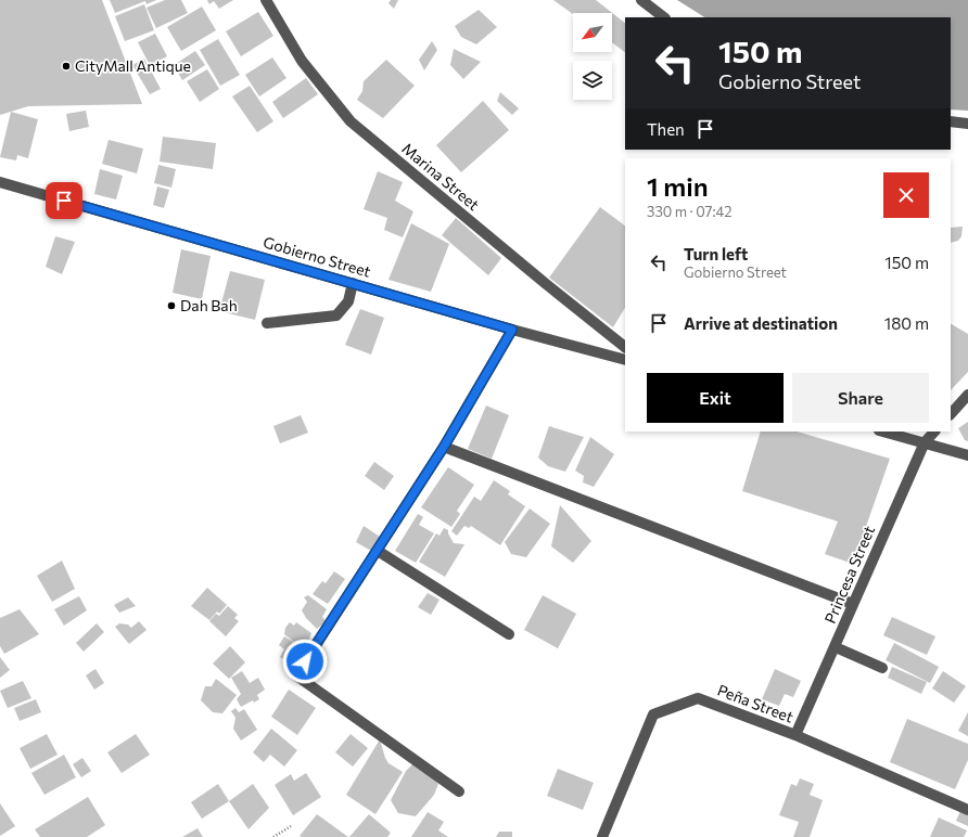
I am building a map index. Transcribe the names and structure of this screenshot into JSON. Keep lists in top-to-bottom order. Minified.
{"streets":{"street":["Marina Street","Gobierno Street","Princesa Street","Peña Street"]},"crossings":[["Princesa Street","Peña Street"]],"places":["CityMall Antique","Dah Bah"],"north":"bottom left","page":{"turn":["150 m","Gobierno Street"],"then":"Then","heading":["1 min","330 m · 07:42"],"list":[{"name":"Turn left","note":"Gobierno Street","value":"150 m"},{"name":"Arrive at destination","value":"180 m"}],"buttons":["Exit","Share"]}}
